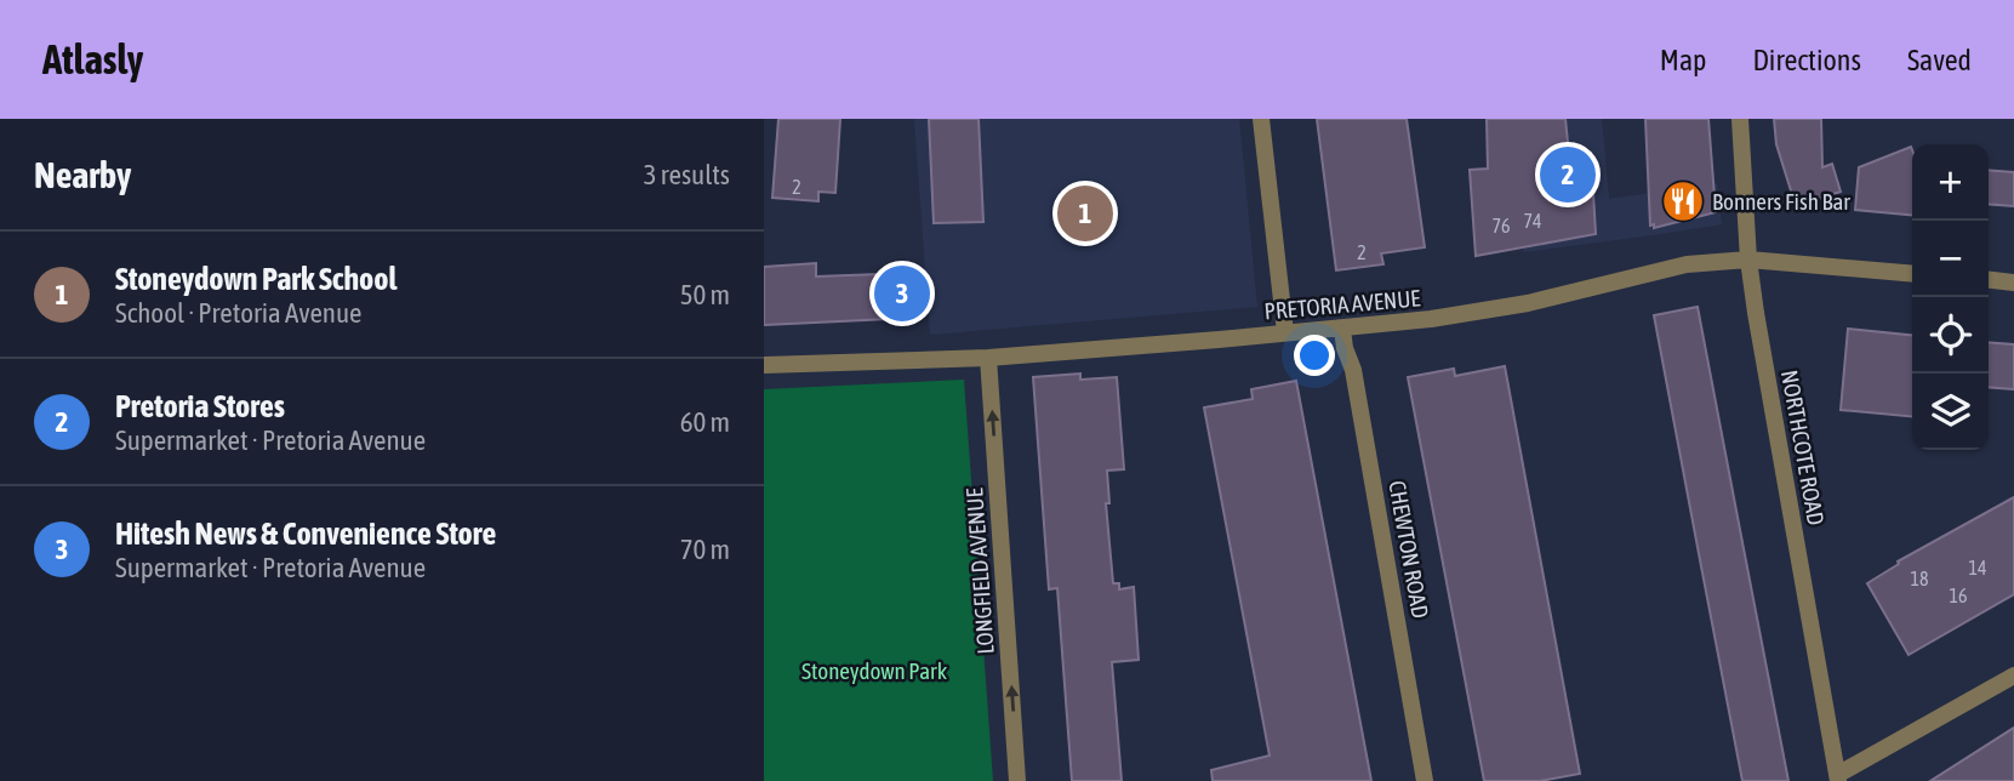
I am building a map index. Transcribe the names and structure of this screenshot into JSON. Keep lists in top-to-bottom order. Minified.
{"streets":{"street":["PRETORIA AVENUE","NORTHCOTE ROAD","CHEWTON ROAD","LONGFIELD AVENUE"]},"crossings":[["PRETORIA AVENUE","NORTHCOTE ROAD"],["PRETORIA AVENUE","CHEWTON ROAD"],["PRETORIA AVENUE","LONGFIELD AVENUE"]],"one_way":["LONGFIELD AVENUE"],"parks":["Stoneydown Park"],"places":{"restaurant":["Bonners Fish Bar"]},"house_numbers":["2","74","76","2","14","18","16"],"page":{"header":"Atlasly","nav":["Map","Directions","Saved"],"heading":["Nearby","3 results"],"pins":["2","1","3"],"map_buttons":["+","−"],"list":[{"mark":"1","name":"Stoneydown Park School","note":"School · Pretoria Avenue","value":"50 m"},{"mark":"2","name":"Pretoria Stores","note":"Supermarket · Pretoria Avenue","value":"60 m"},{"mark":"3","name":"Hitesh News & Convenience Store","note":"Supermarket · Pretoria Avenue","value":"70 m"}]}}
